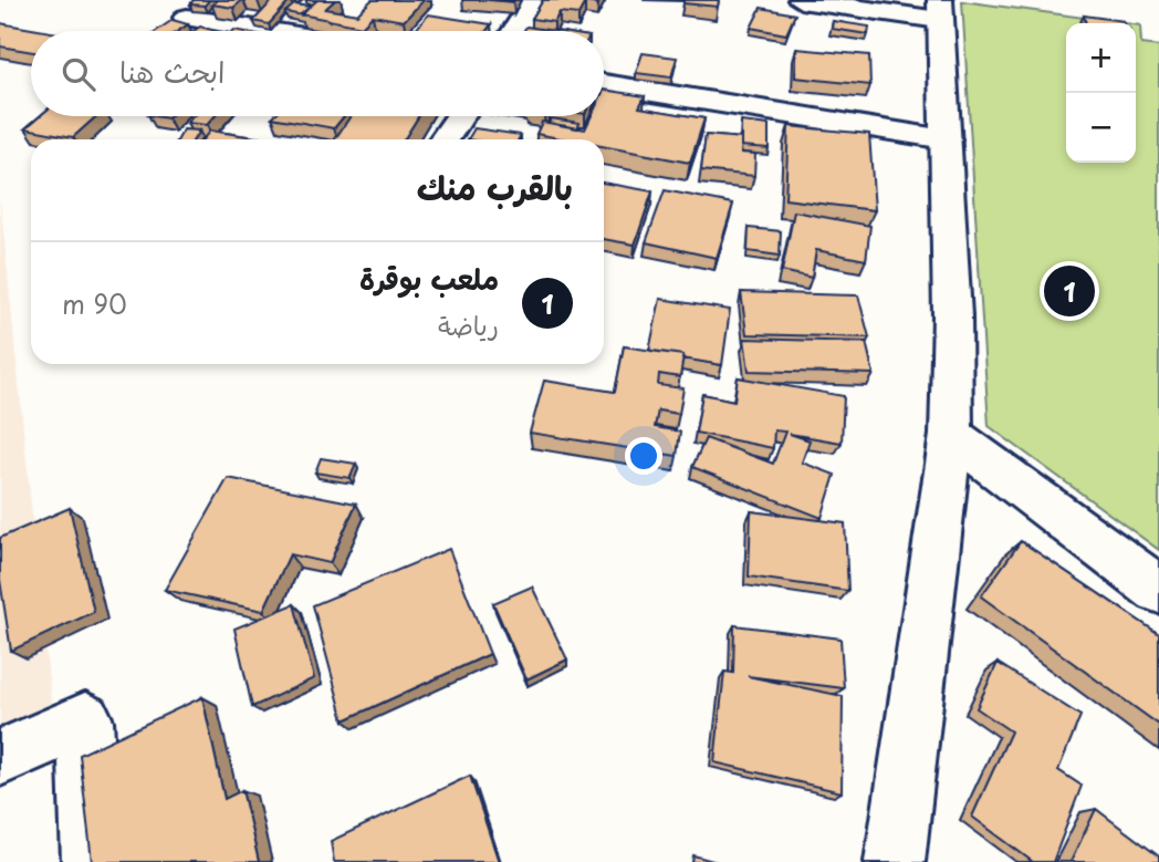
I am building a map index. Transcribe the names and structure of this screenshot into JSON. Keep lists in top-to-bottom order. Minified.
{"page":{"map_buttons":["+","−"],"search":"ابحث هنا","heading":"بالقرب منك","list":[{"mark":"1","name":"ملعب بوقرة","note":"رياضة","value":"90 m"}],"pins":"1"}}
